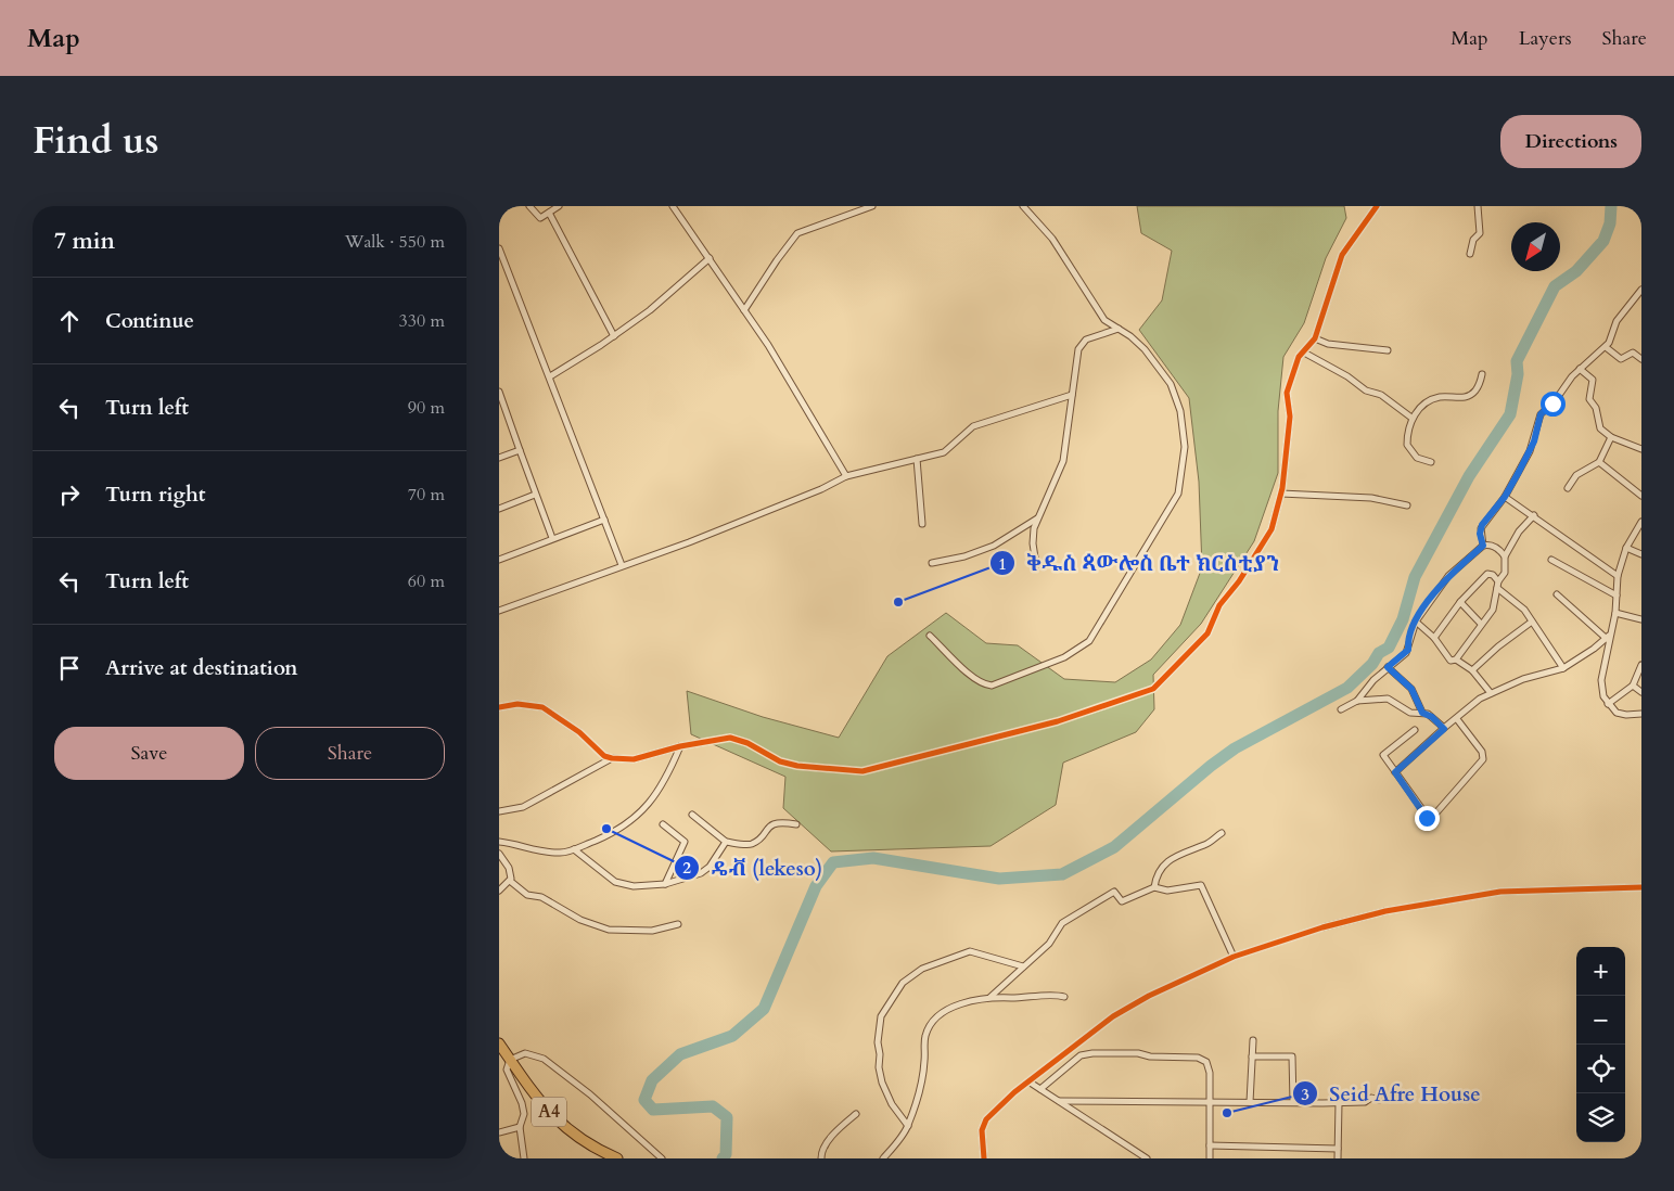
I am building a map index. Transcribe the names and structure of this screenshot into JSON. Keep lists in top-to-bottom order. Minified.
{"streets":{"main road":["A4"]},"places":["ቅዱስ ጳውሎስ ቤተ ክርስቲያን","ዴቭ (lekeso)","Seid Afre House"],"north":"bottom left","page":{"header":"Map","nav":["Map","Layers","Share"],"title":"Find us","buttons":["Directions",["Save","Share"]],"heading":["7 min","Walk · 550 m"],"list":[["Continue","330 m"],["Turn left","90 m"],["Turn right","70 m"],["Turn left","60 m"],"Arrive at destination"],"map_buttons":["+","−"]}}
